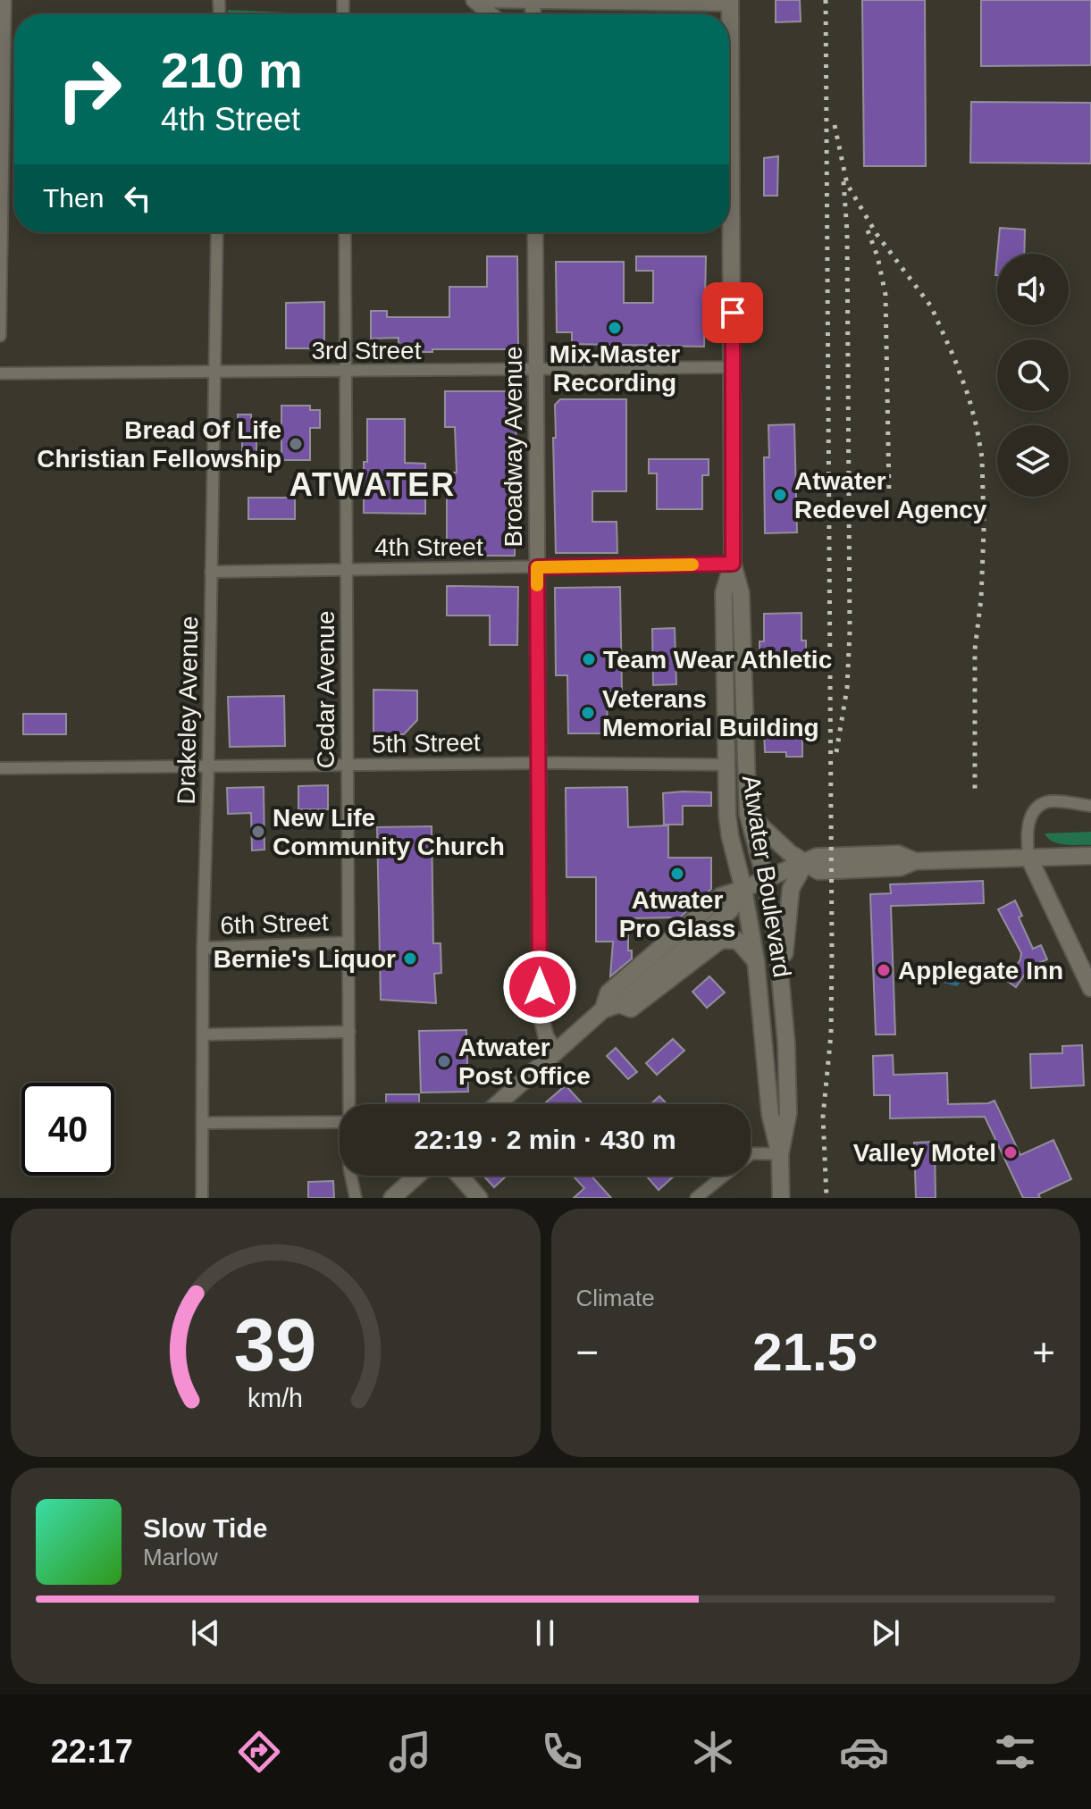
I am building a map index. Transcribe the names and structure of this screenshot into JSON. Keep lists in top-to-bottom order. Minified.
{"streets":{"main road":["Atwater Boulevard"],"street":["3rd Street","Broadway Avenue","4th Street","Cedar Avenue","Drakeley Avenue","5th Street","6th Street"]},"crossings":[["3rd Street","Broadway Avenue"],["3rd Street","Cedar Avenue"],["3rd Street","Drakeley Avenue"],["3rd Street","Atwater Boulevard"],["Broadway Avenue","4th Street"],["Broadway Avenue","5th Street"],["4th Street","Cedar Avenue"],["4th Street","Drakeley Avenue"],["4th Street","Atwater Boulevard"],["Cedar Avenue","5th Street"],["Cedar Avenue","6th Street"],["Drakeley Avenue","5th Street"],["Drakeley Avenue","6th Street"],["5th Street","Atwater Boulevard"]],"districts":["ATWATER"],"places":["Mix-Master Recording","Bread Of Life Christian Fellowship","Atwater Redevel Agency","Team Wear Athletic","Veterans Memorial Building","New Life Community Church","Atwater Pro Glass","Bernie's Liquor","Applegate Inn","Atwater Post Office","Valley Motel"],"page":{"turn":["210 m","4th Street"],"then":"Then","limit":"40","trip":"22:19 · 2 min · 430 m","tile":"Climate","heat":["−","21.5°","+"],"song":["Slow Tide","Marlow"],"tabs":"22:17","gauge":["39","km/h"]}}
